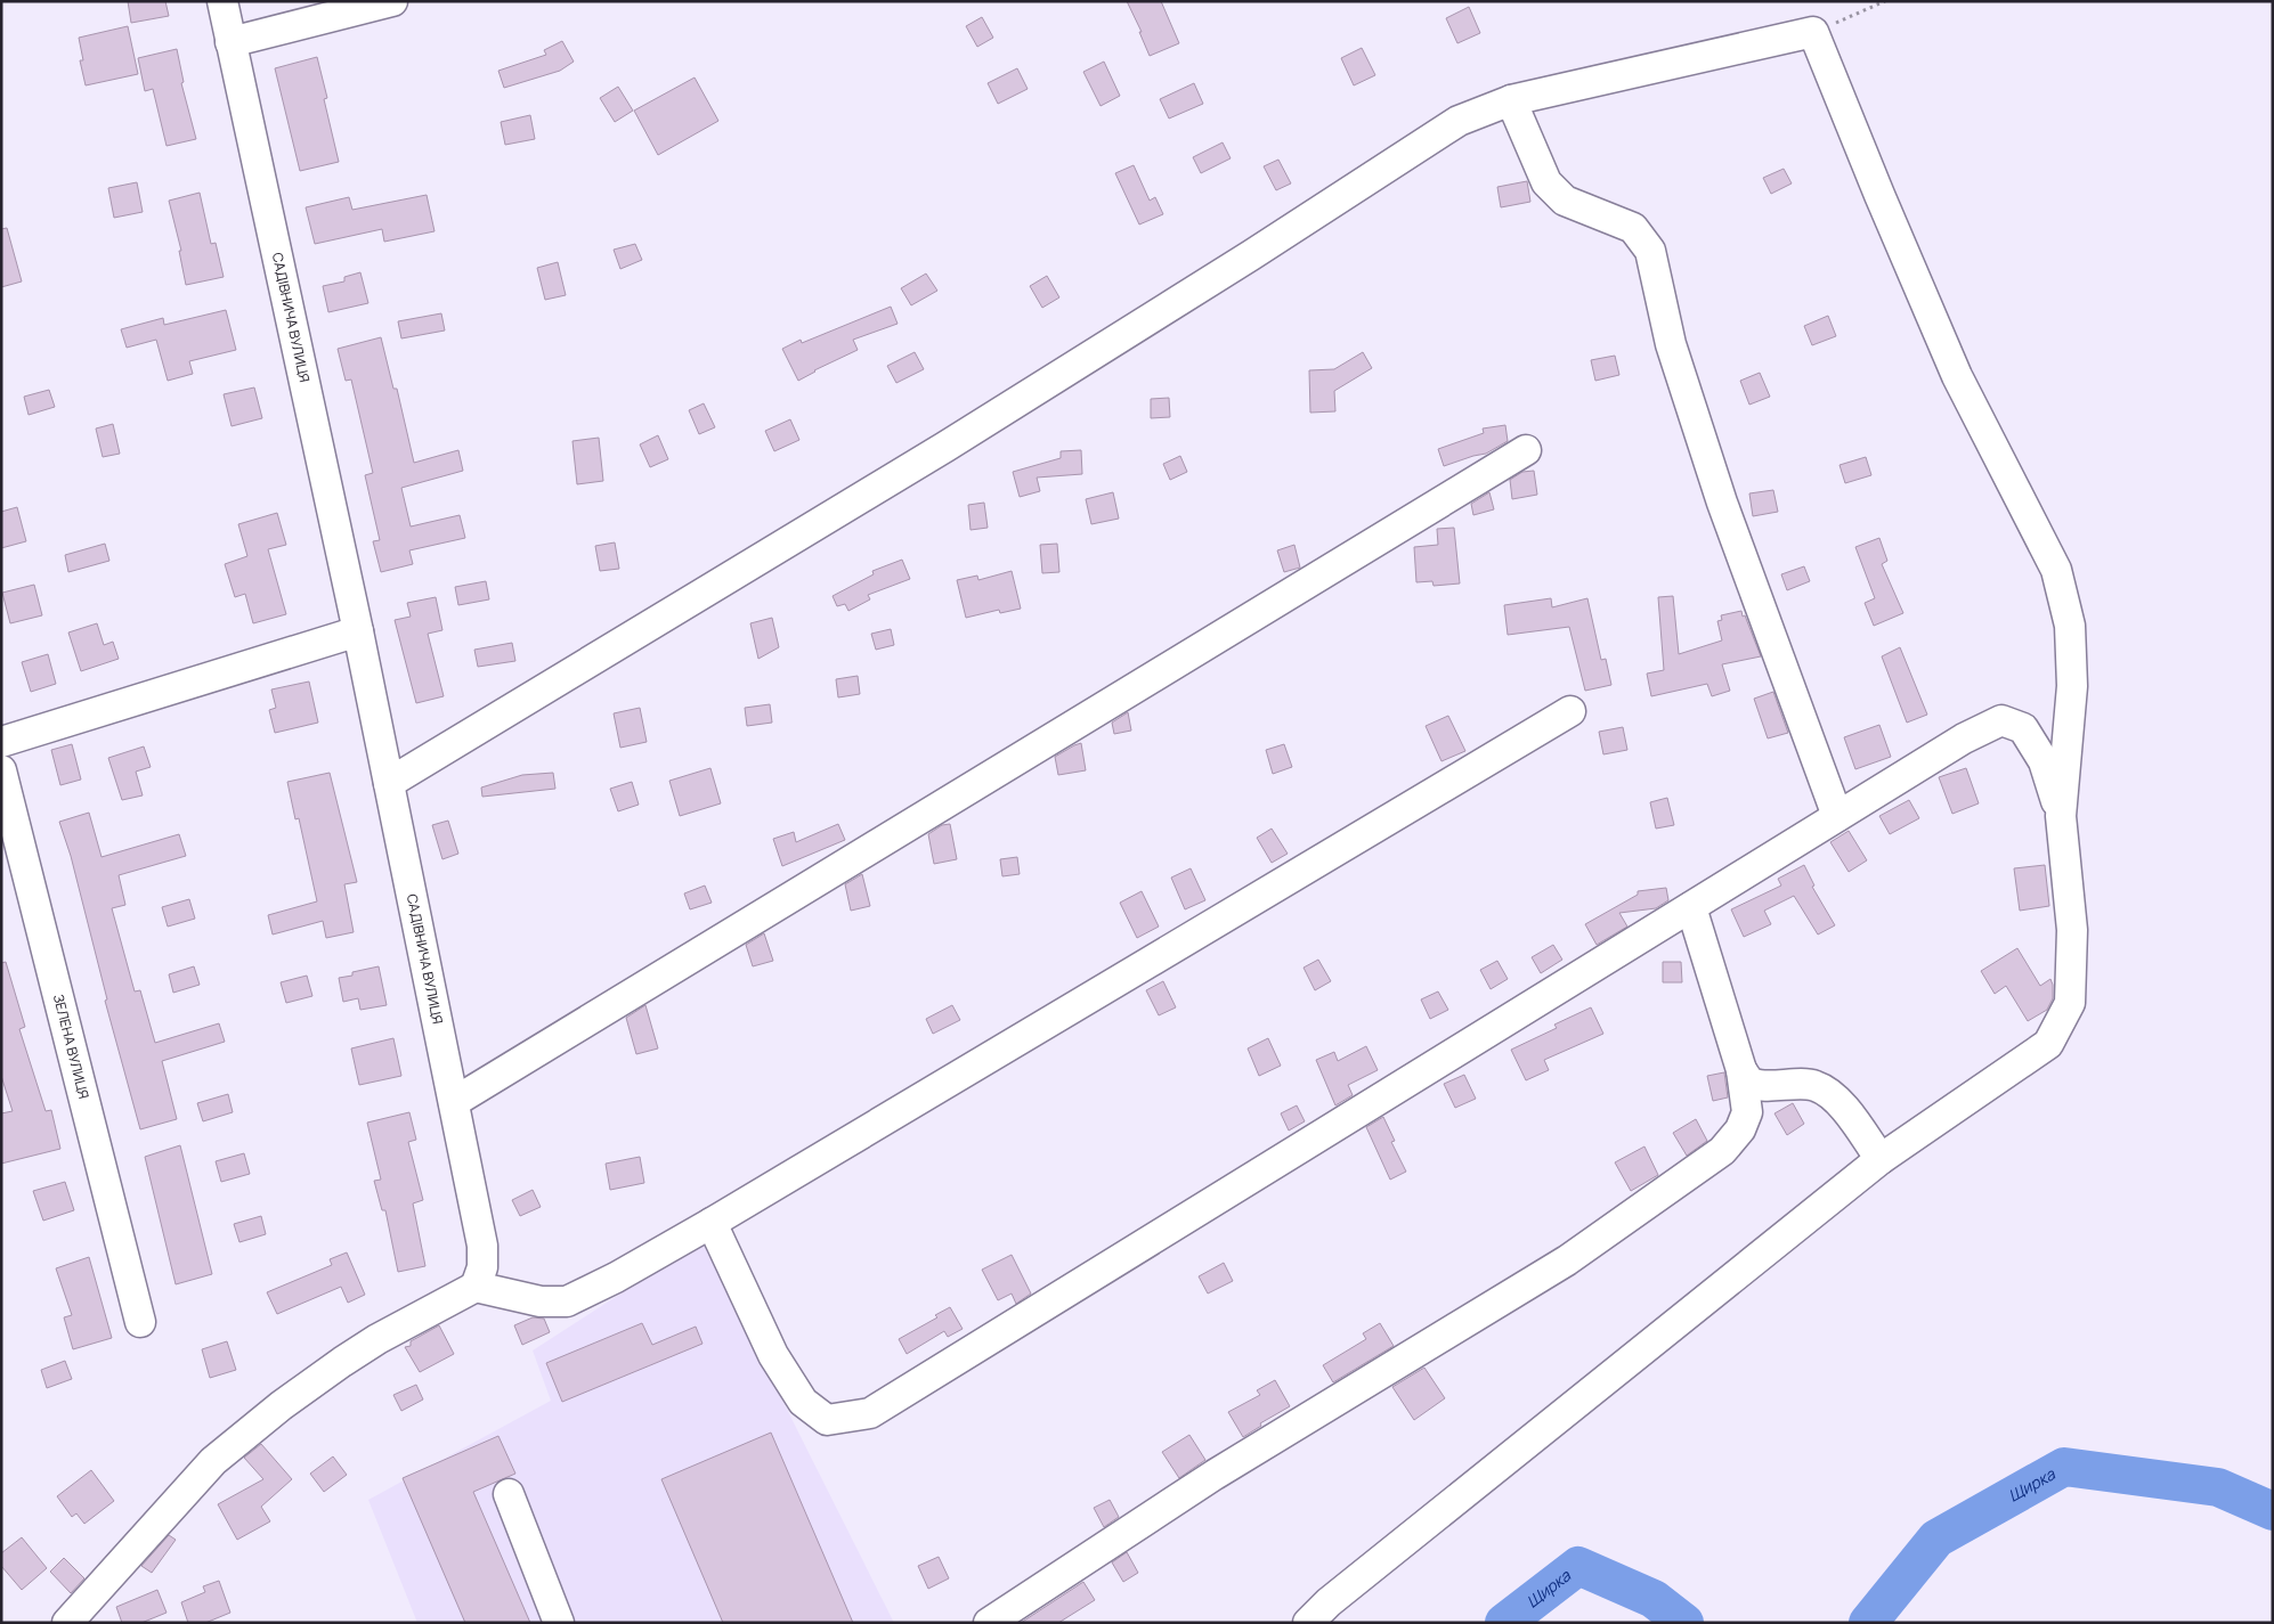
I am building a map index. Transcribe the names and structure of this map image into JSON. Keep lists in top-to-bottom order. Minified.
{"streets":{"street":["САДІВНИЧА ВУЛИЦЯ","ЗЕЛЕНА ВУЛИЦЯ"]},"water":["Щирка"]}
